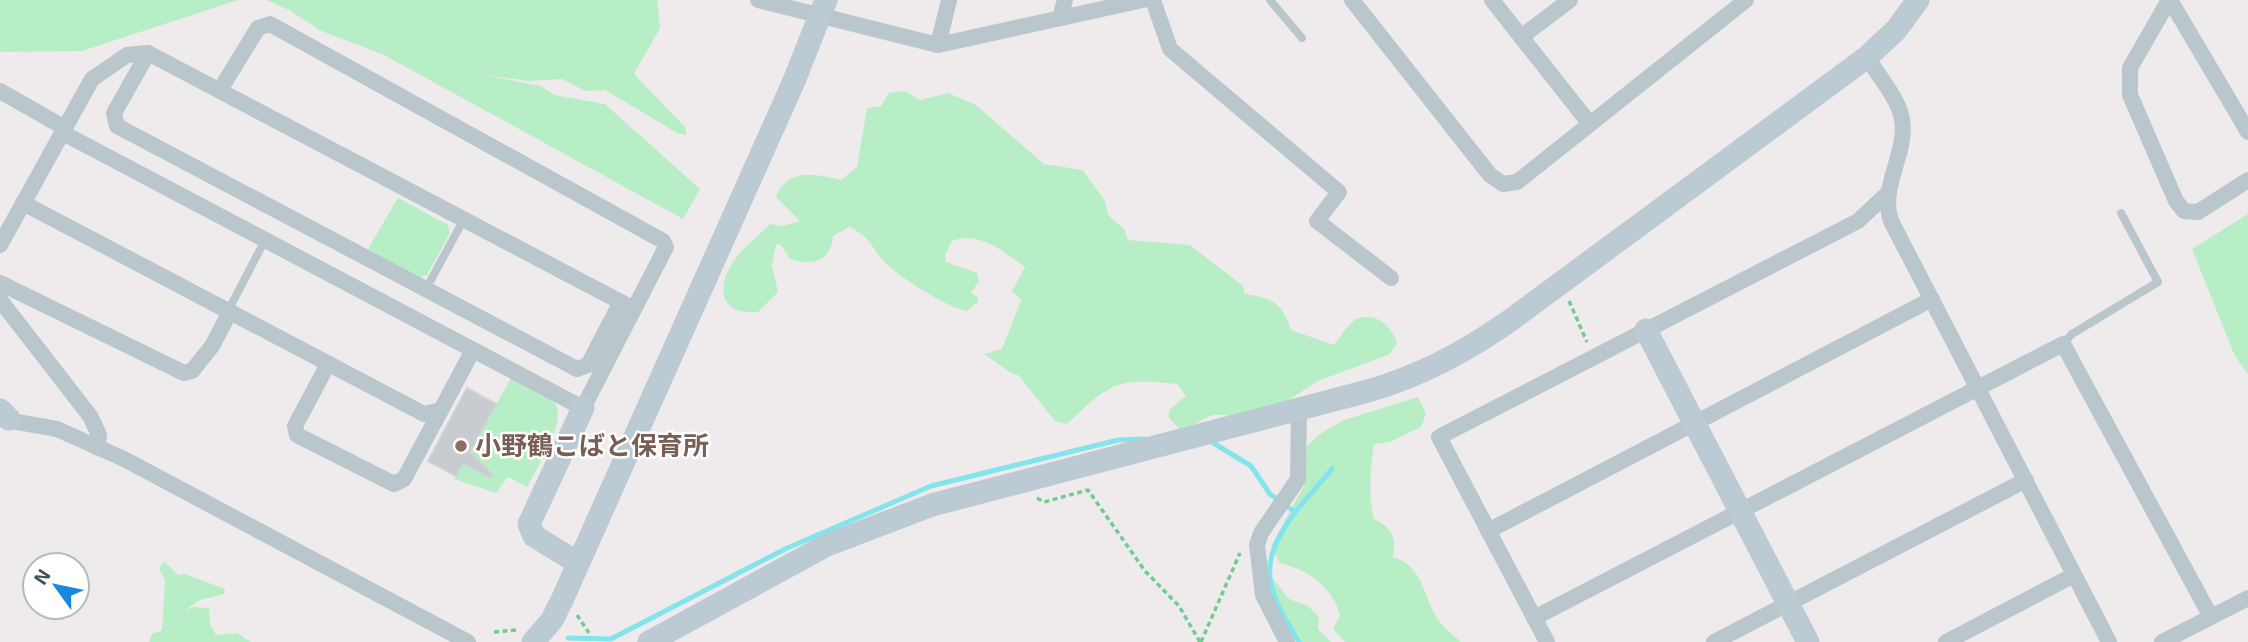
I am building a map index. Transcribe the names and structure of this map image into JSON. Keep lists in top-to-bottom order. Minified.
{"places":["小野鶴こばと保育所"],"north":"top left"}
